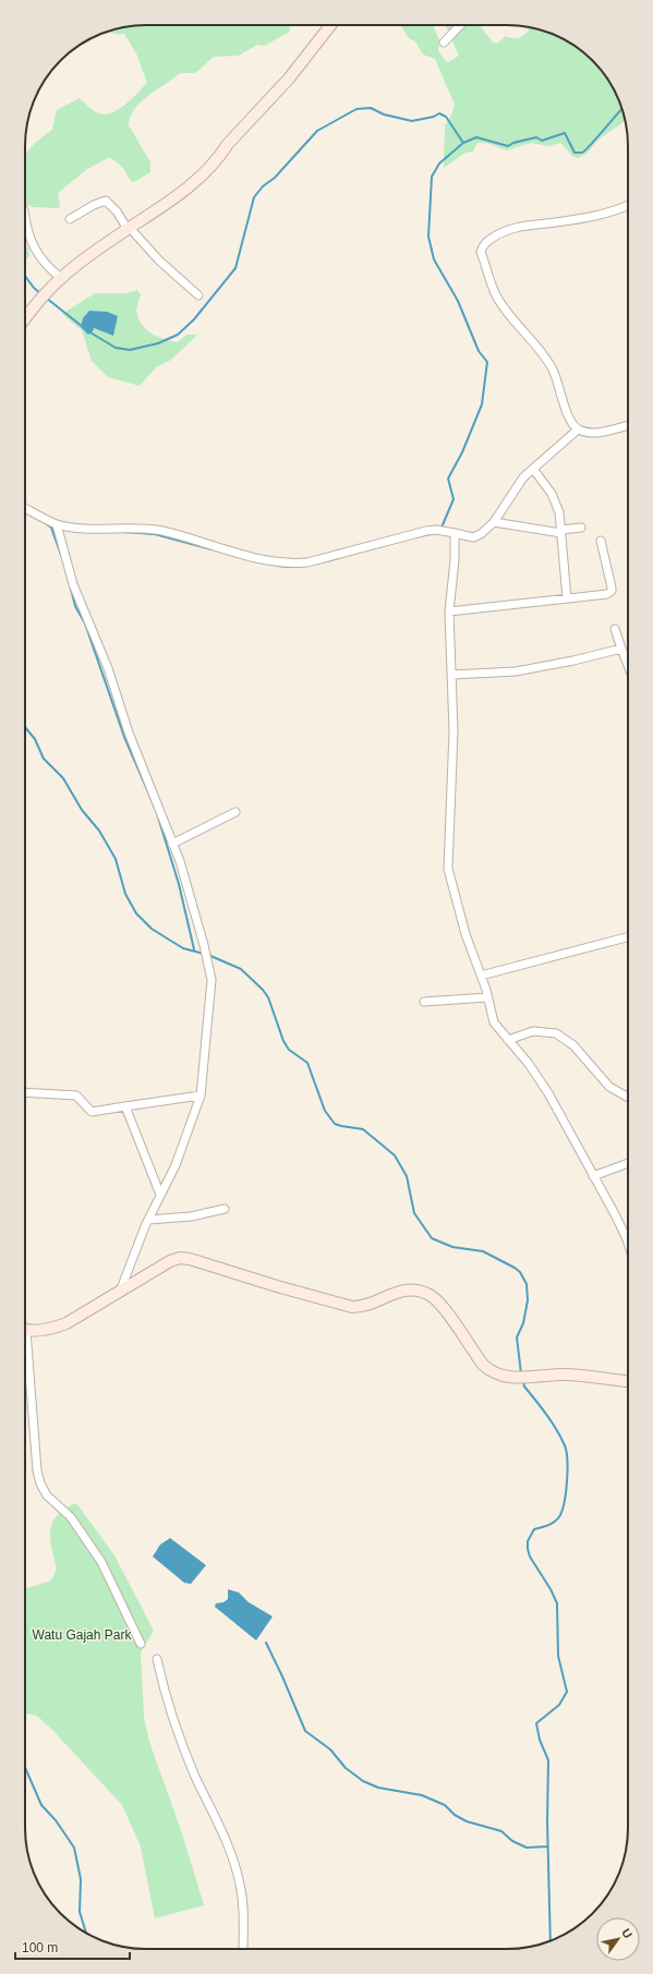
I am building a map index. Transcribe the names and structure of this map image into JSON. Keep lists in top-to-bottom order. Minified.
{"parks":["Watu Gajah Park"],"scale_bar":"100 m","north":"top right"}
